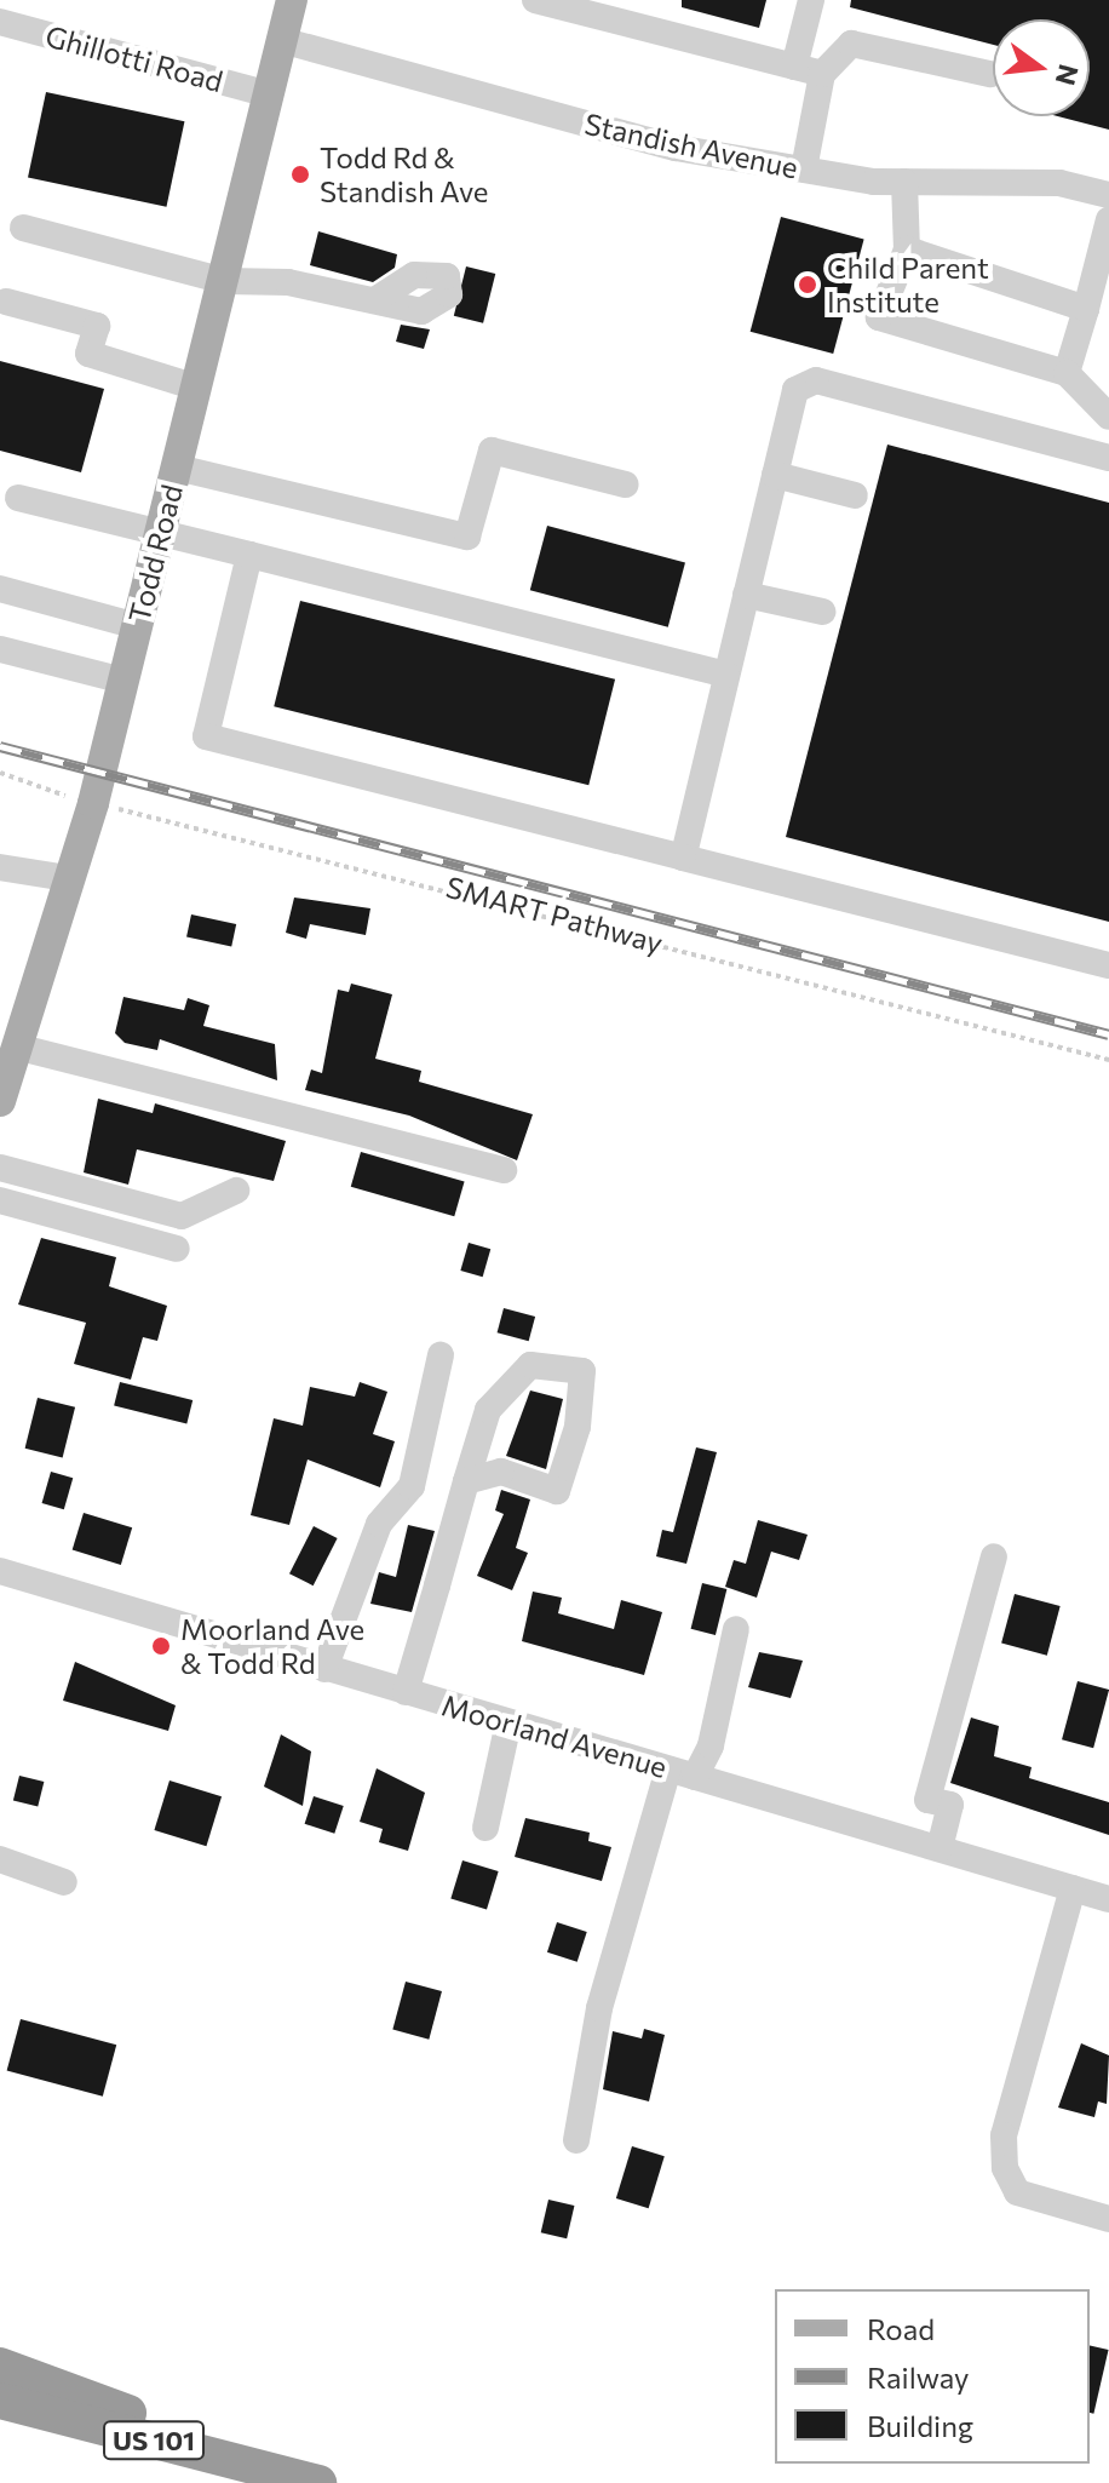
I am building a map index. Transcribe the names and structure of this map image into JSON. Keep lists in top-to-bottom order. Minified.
{"streets":{"highway":["US 101"],"main road":["Todd Road"],"street":["Ghillotti Road","Standish Avenue","Moorland Avenue"],"path":["SMART Pathway"]},"crossings":[["Ghillotti Road","Todd Road"],["Standish Avenue","Todd Road"],["Todd Road","SMART Pathway"]],"places":["Todd Rd & Standish Ave","Child Parent Institute","Moorland Ave & Todd Rd"],"legend":["Road","Railway","Building"],"north":"right"}
